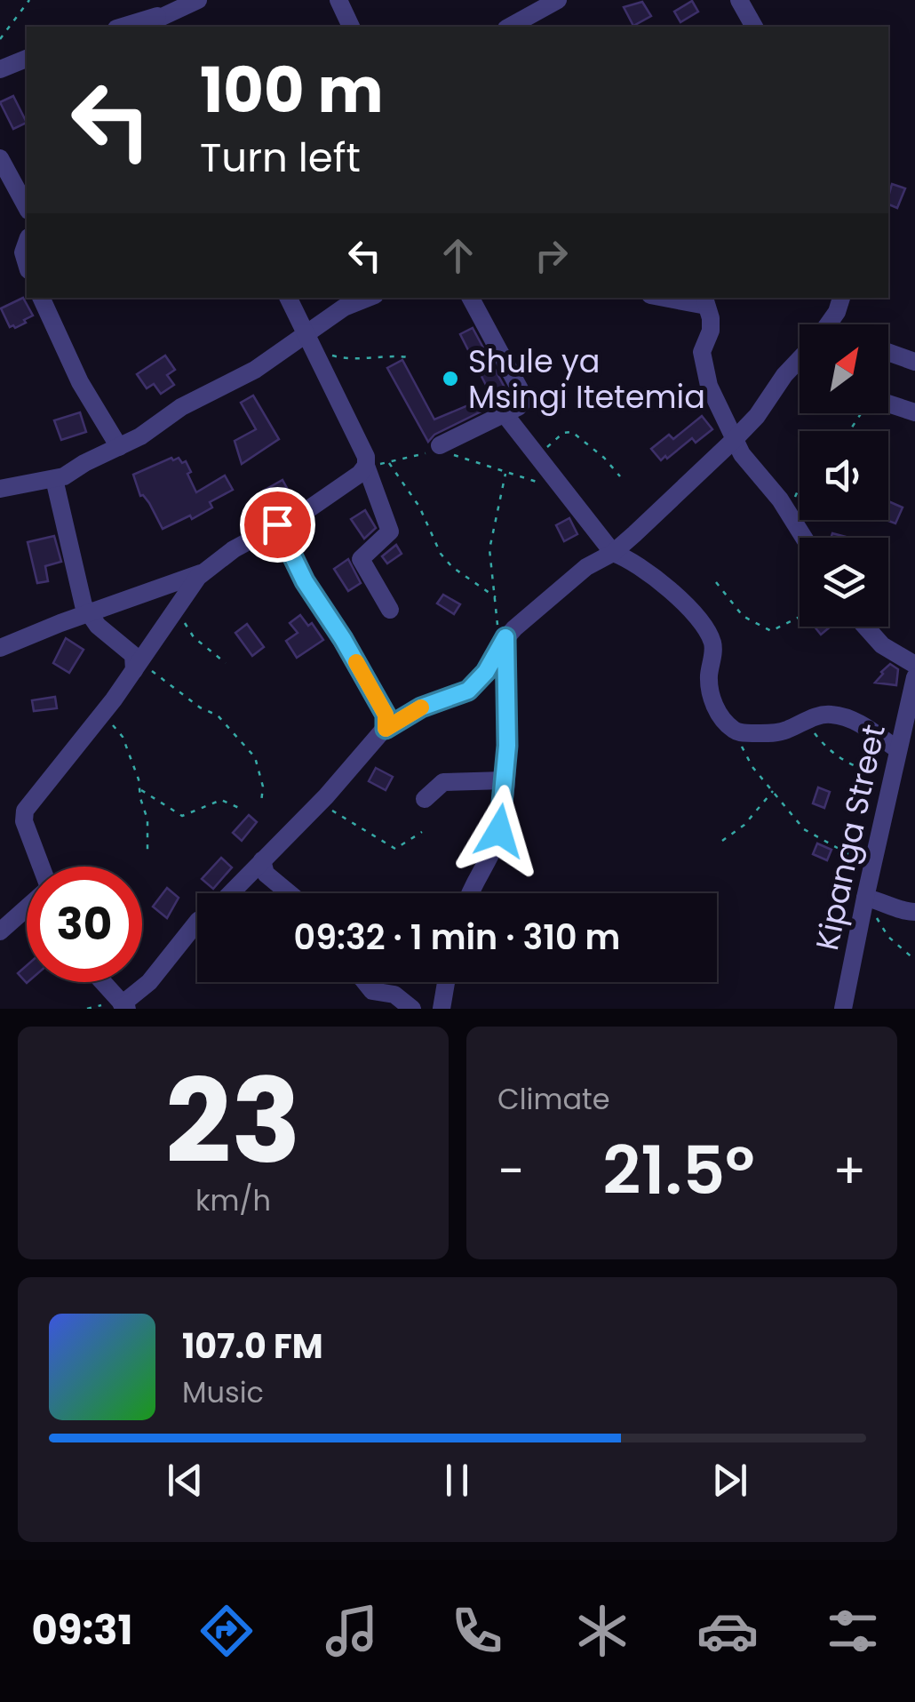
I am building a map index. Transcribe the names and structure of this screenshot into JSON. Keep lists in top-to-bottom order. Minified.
{"streets":{"street":["Kipanga Street"]},"places":["Shule ya Msingi Itetemia"],"north":"top right","page":{"turn":["100 m","Turn left"],"limit":"30","trip":"09:32 · 1 min · 310 m","tile":[["23","km/h"],"Climate"],"heat":["−","21.5°","+"],"song":["107.0 FM","Music"],"tabs":"09:31"}}
